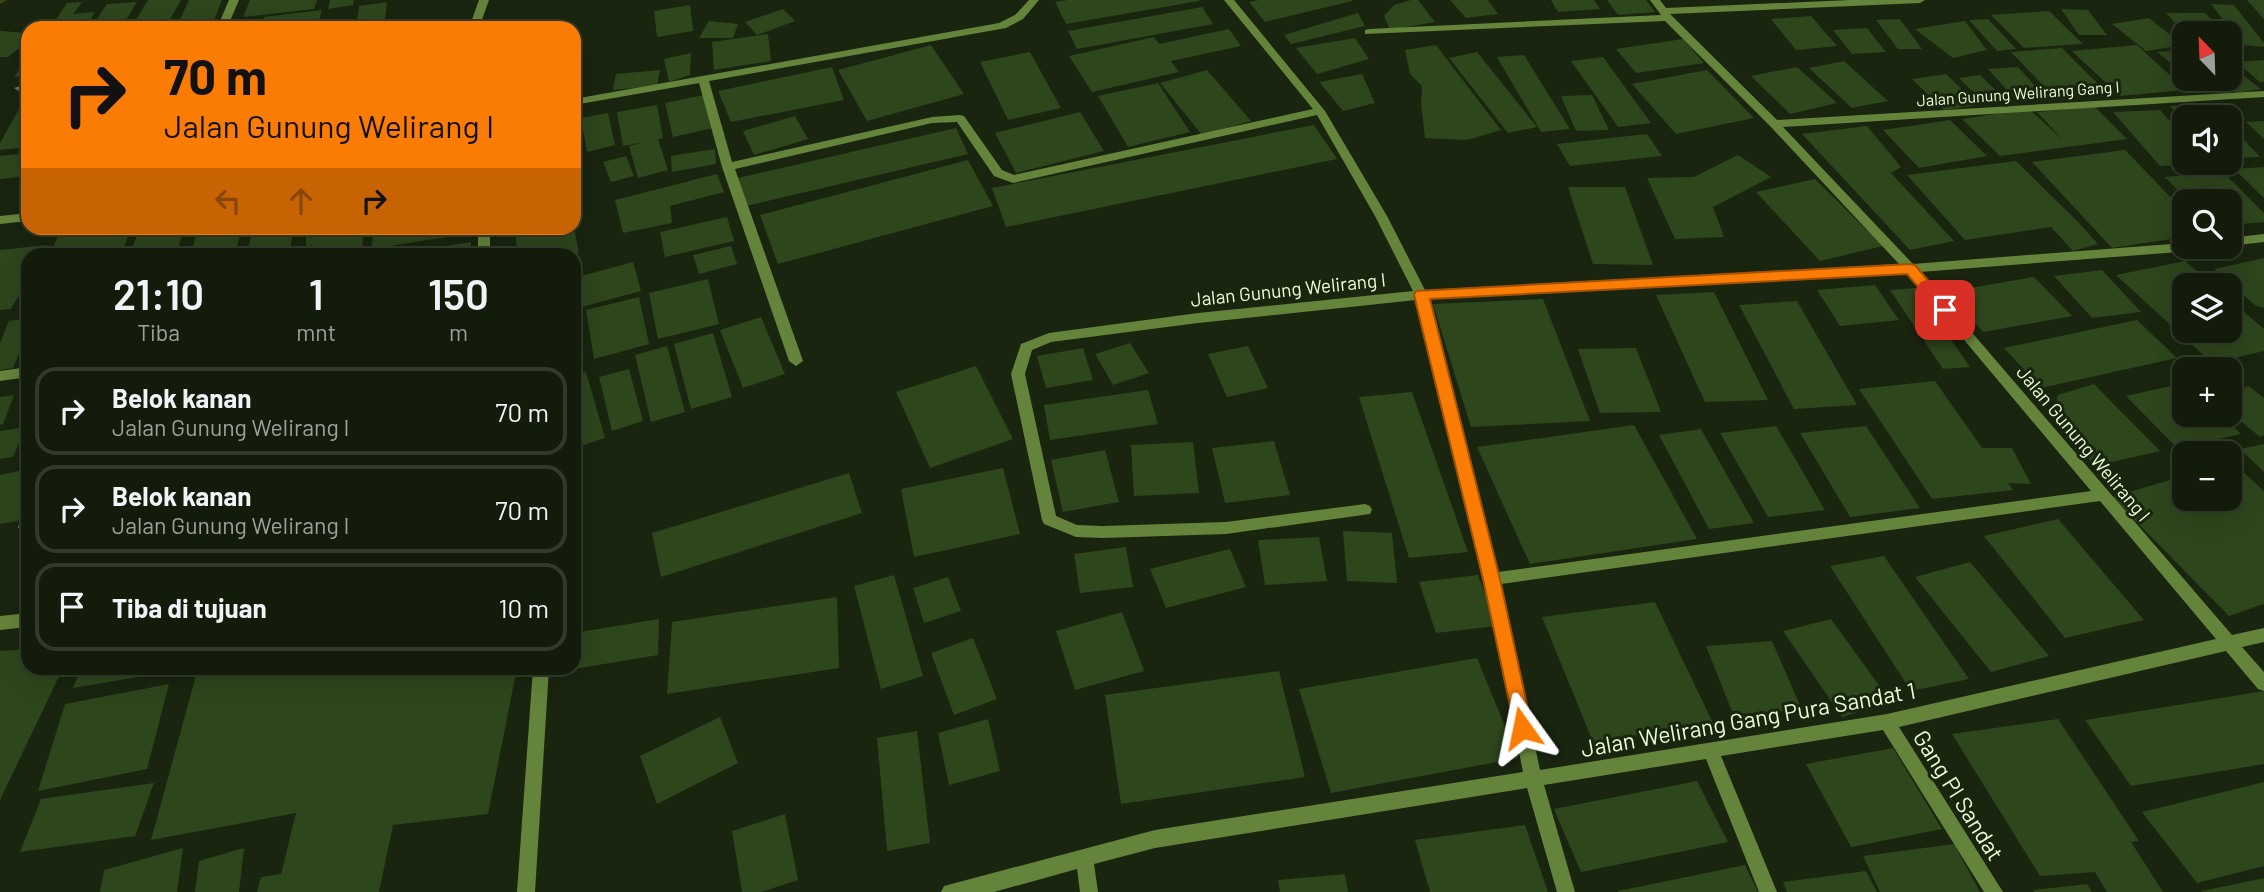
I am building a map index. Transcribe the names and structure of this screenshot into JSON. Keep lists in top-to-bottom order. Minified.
{"streets":{"street":["Jalan Gunung Welirang Gang I","Jalan Gunung Welirang I","Jalan Welirang Gang Pura Sandat 1","Gang Pl Sandat"]},"crossings":[["Jalan Gunung Welirang I","Jalan Welirang Gang Pura Sandat 1"],["Jalan Welirang Gang Pura Sandat 1","Gang Pl Sandat"]],"north":"top left","page":{"map_buttons":["+","−"],"turn":["70 m","Jalan Gunung Welirang I"],"eta":["21:10","Tiba","1","mnt","150","m"],"list":[{"name":"Belok kanan","note":"Jalan Gunung Welirang I","value":"70 m"},{"name":"Belok kanan","note":"Jalan Gunung Welirang I","value":"70 m"},{"name":"Tiba di tujuan","value":"10 m"}]}}
